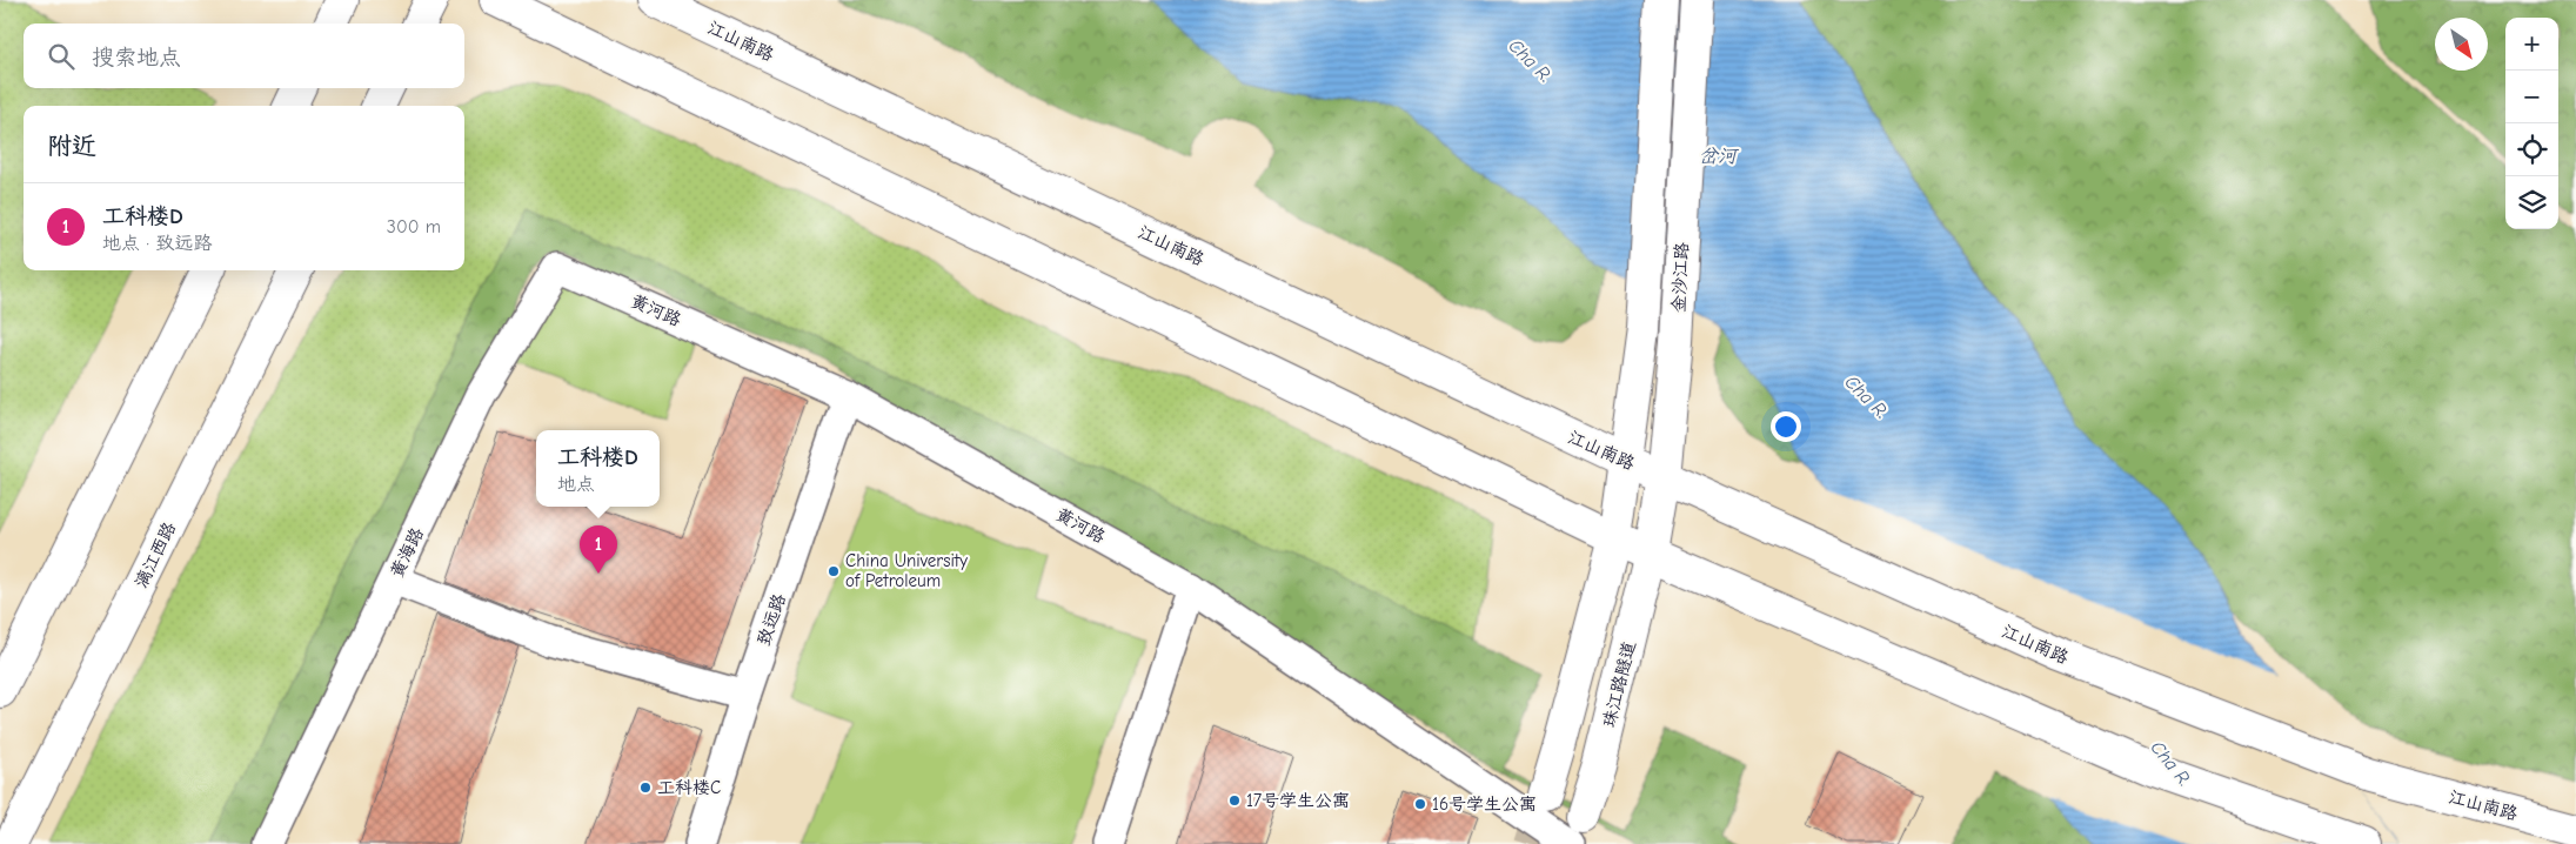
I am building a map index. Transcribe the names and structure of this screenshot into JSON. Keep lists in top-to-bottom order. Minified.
{"streets":{"main road":["江山南路","金沙江路","漓江西路","珠江路隧道"],"street":["黄河路","黄海路","致远路"]},"crossings":[["江山南路","金沙江路"],["金沙江路","珠江路隧道"],["黄河路","黄海路"],["黄河路","致远路"],["黄河路","珠江路隧道"]],"water":["Cha R.","岔河"],"places":["China University of Petroleum","工科楼C","17号学生公寓","16号学生公寓"],"north":"bottom right","page":{"map_buttons":["+","−"],"search":"搜索地点","heading":"附近","list":[{"mark":"1","name":"工科楼D","note":"地点 · 致远路","value":"300 m"}],"popup":["工科楼D","地点"],"pins":"1"}}
